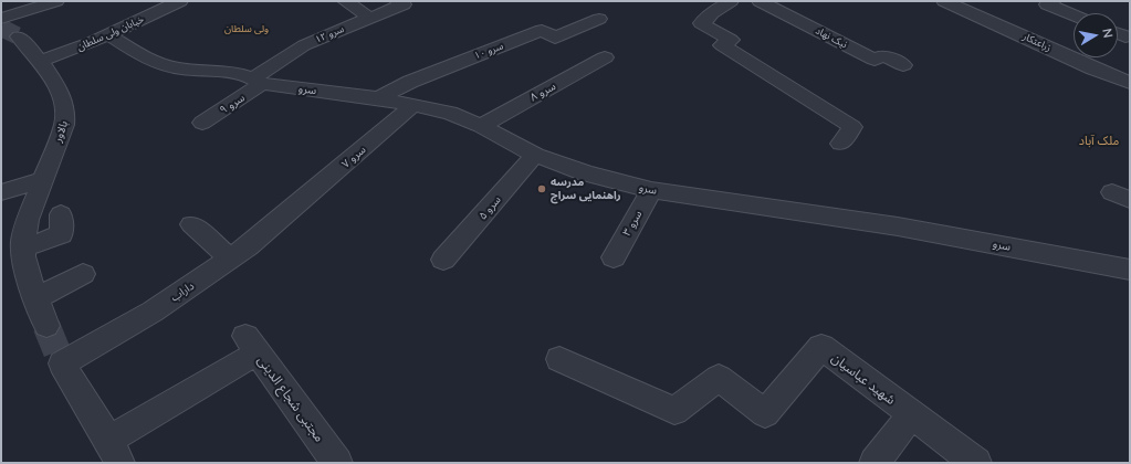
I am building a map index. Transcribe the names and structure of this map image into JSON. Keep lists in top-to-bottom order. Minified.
{"streets":{"street":["خیابان ولی سلطان","سرو ۱۲","نیک نهاد","زراعتکار","سرو ۱۰","سرو","سرو ۸","سرو ۹","بالاور","سرو ۷","سرو ۵","سرو ۳","داراب","شهید عباسیان","مجتبی شجاع الدینی"]},"crossings":[["خیابان ولی سلطان","سرو"],["خیابان ولی سلطان","بالاور"],["سرو ۱۲","سرو"],["سرو ۱۲","سرو ۹"],["سرو ۱۰","سرو"],["سرو","سرو ۸"],["سرو","سرو ۹"],["سرو","سرو ۷"],["سرو","سرو ۵"],["سرو","سرو ۳"],["سرو ۷","داراب"],["داراب","مجتبی شجاع الدینی"]],"districts":["ولی سلطان","ملک آباد"],"places":["مدرسه راهنمایی سراج"],"north":"right"}
